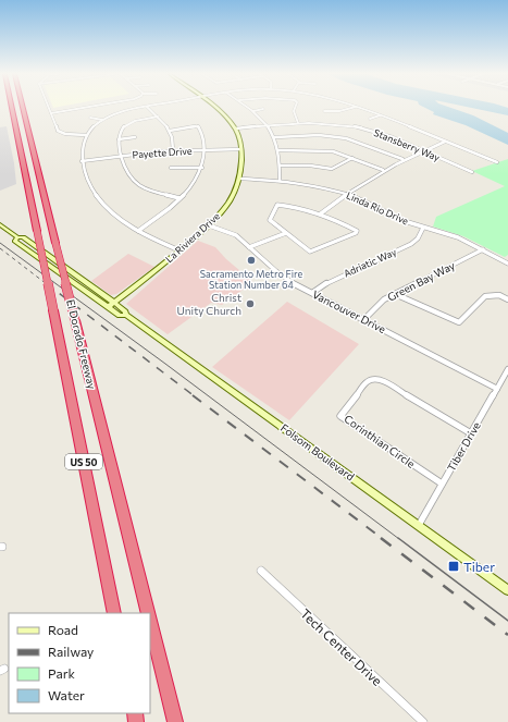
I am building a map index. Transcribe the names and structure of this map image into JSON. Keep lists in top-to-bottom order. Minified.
{"streets":{"highway":["El Dorado Freeway","US 50"],"street":["Stansberry Way","Payette Drive","Linda Rio Drive","La Riviera Drive","Adriatic Way","Green Bay Way","Vancouver Drive","Corinthian Circle","Tiber Drive","Folsom Boulevard","Tech Center Drive"]},"crossings":[["Stansberry Way","La Riviera Drive"],["Payette Drive","La Riviera Drive"],["Linda Rio Drive","La Riviera Drive"],["Linda Rio Drive","Adriatic Way"],["Linda Rio Drive","Green Bay Way"],["La Riviera Drive","Vancouver Drive"],["La Riviera Drive","Folsom Boulevard"],["Adriatic Way","Vancouver Drive"],["Green Bay Way","Vancouver Drive"],["Vancouver Drive","Tiber Drive"],["Corinthian Circle","Tiber Drive"],["Tiber Drive","Folsom Boulevard"]],"places":{"other":["Sacramento Metro Fire Station Number 64","Christ Unity Church"],"transit":["Tiber"]},"legend":["Road","Railway","Park","Water"]}
